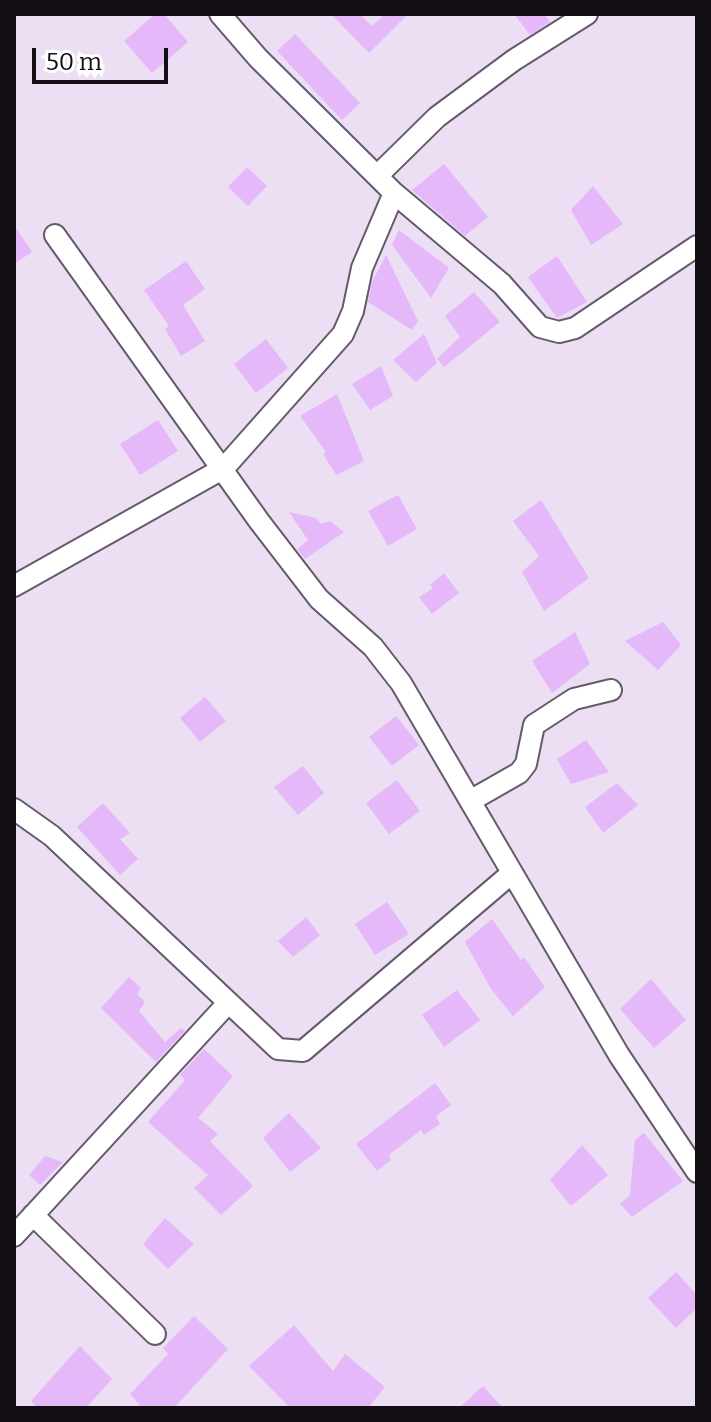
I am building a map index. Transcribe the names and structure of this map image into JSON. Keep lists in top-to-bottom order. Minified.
{"scale_bar":"50 m"}
